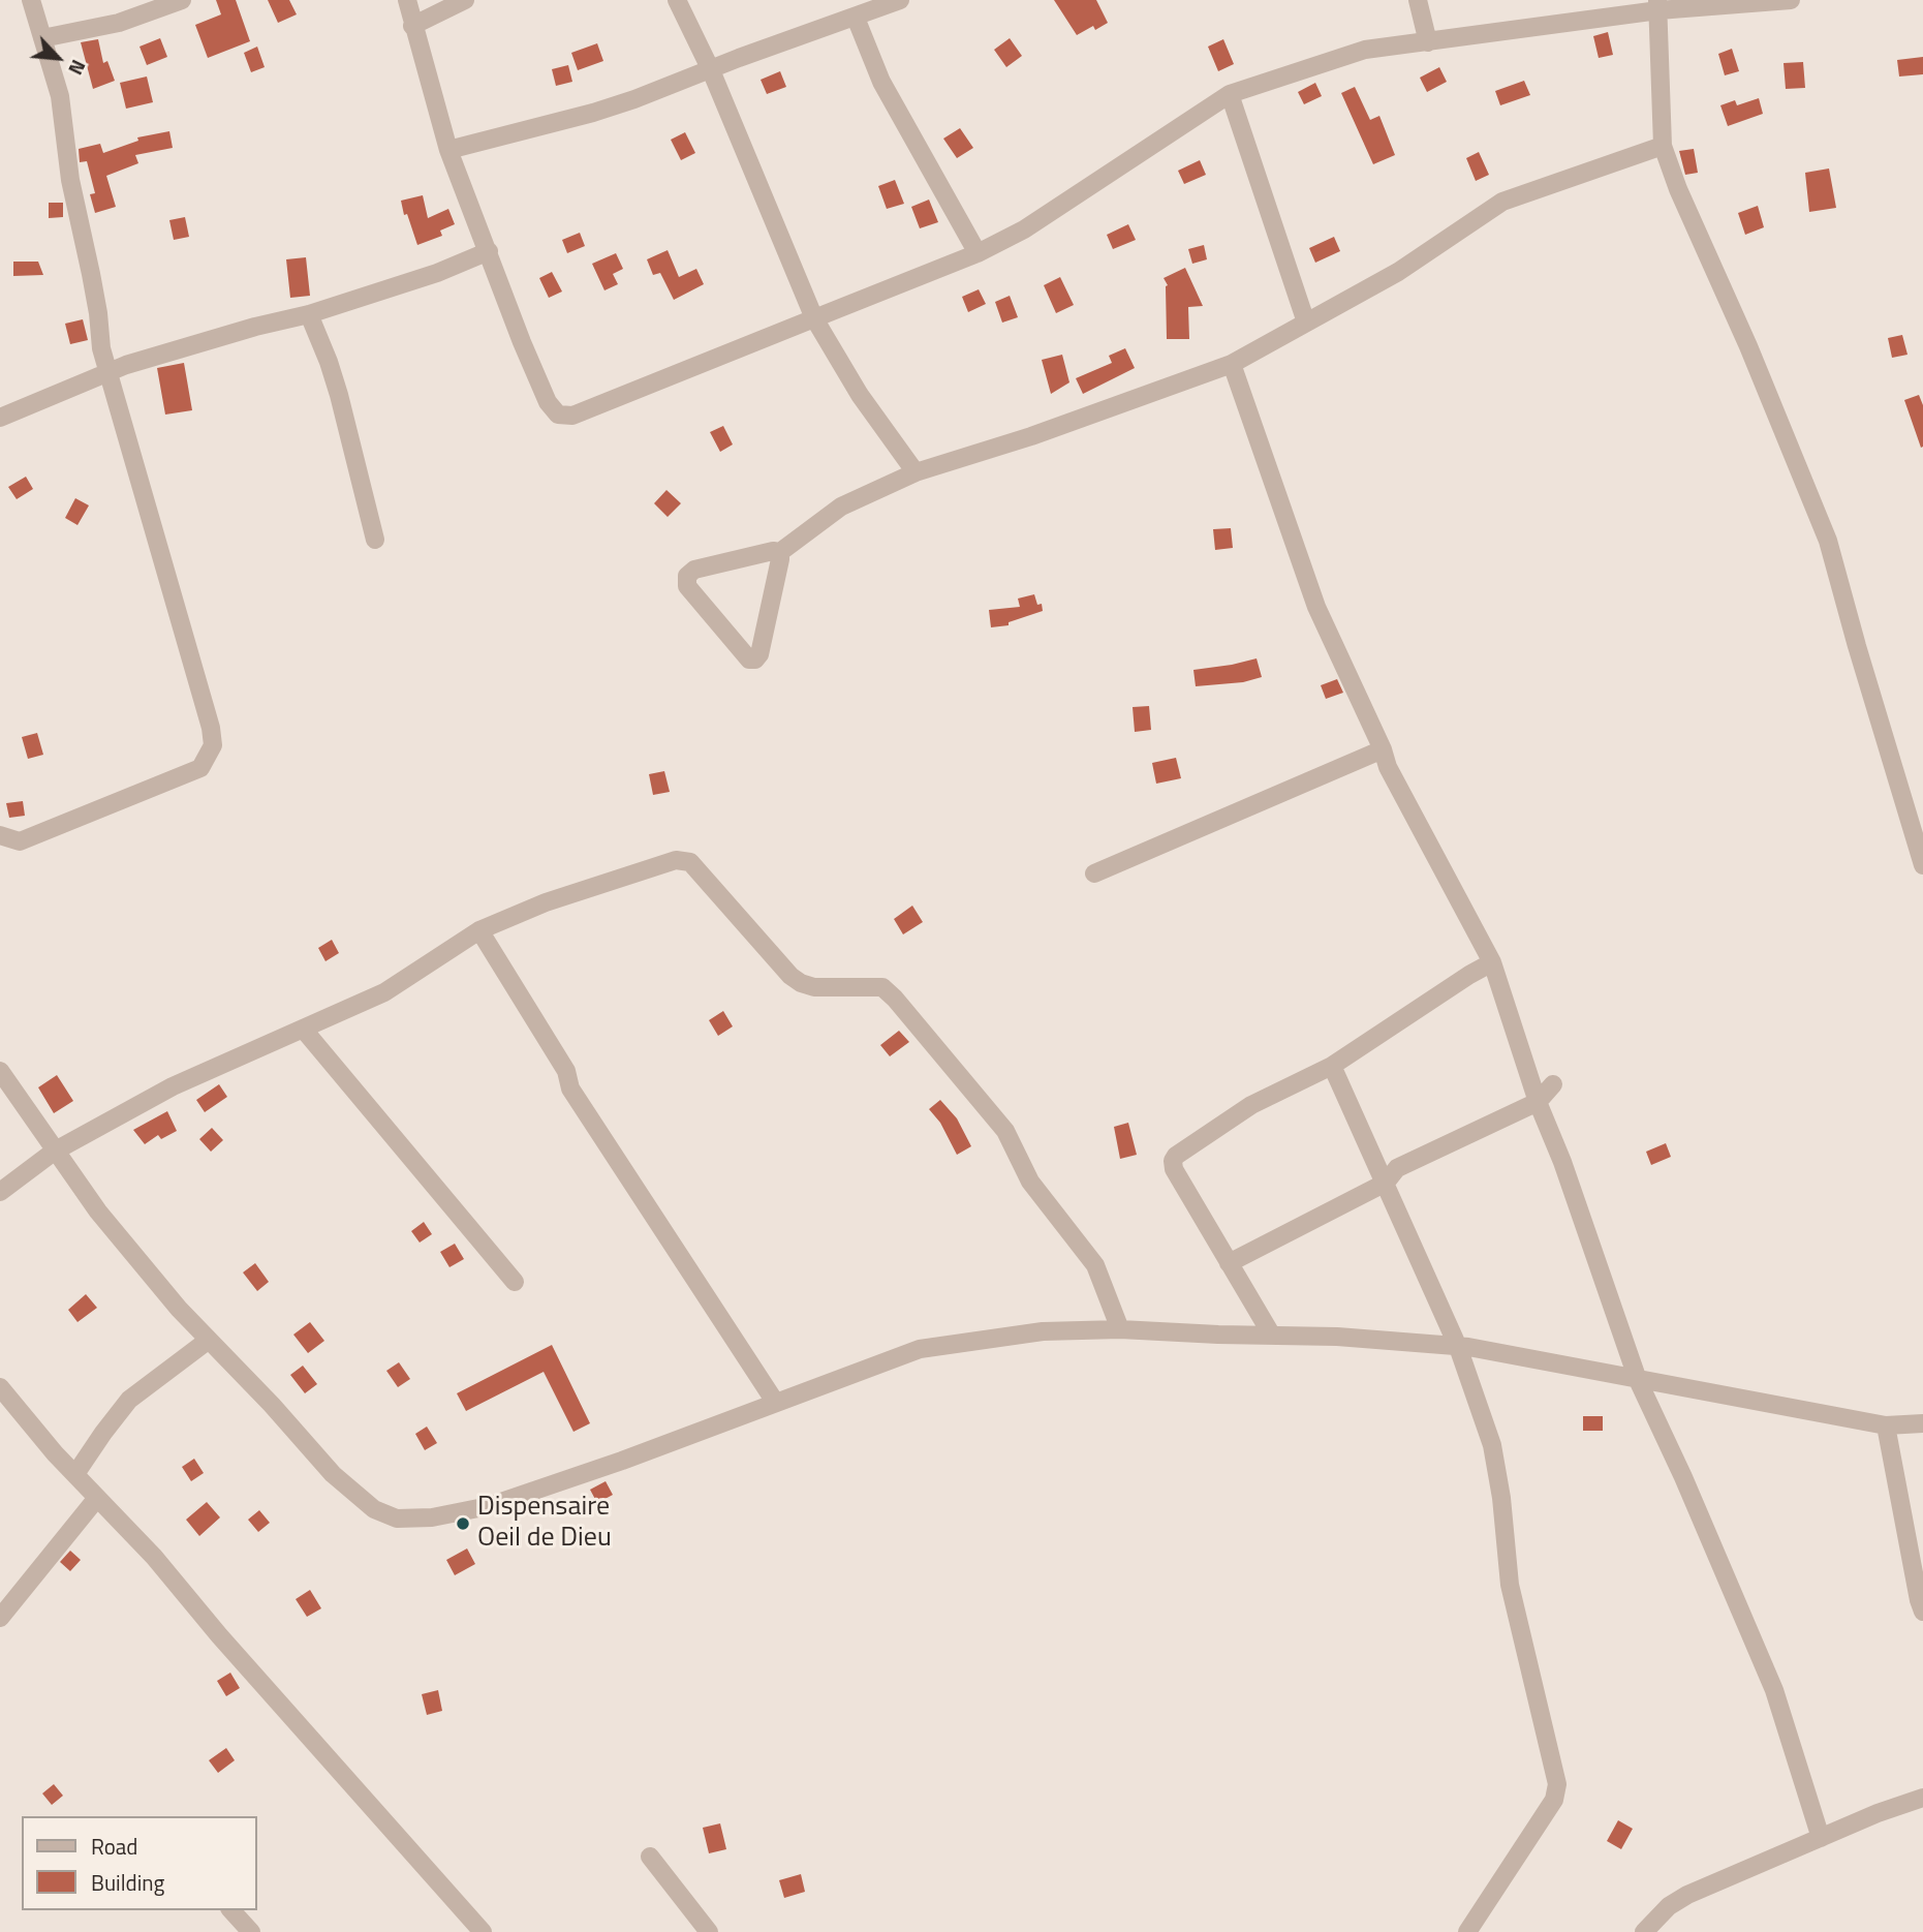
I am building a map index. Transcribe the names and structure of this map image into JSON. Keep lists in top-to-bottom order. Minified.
{"places":["Dispensaire Oeil de Dieu"],"legend":["Road","Building"],"north":"bottom right"}
